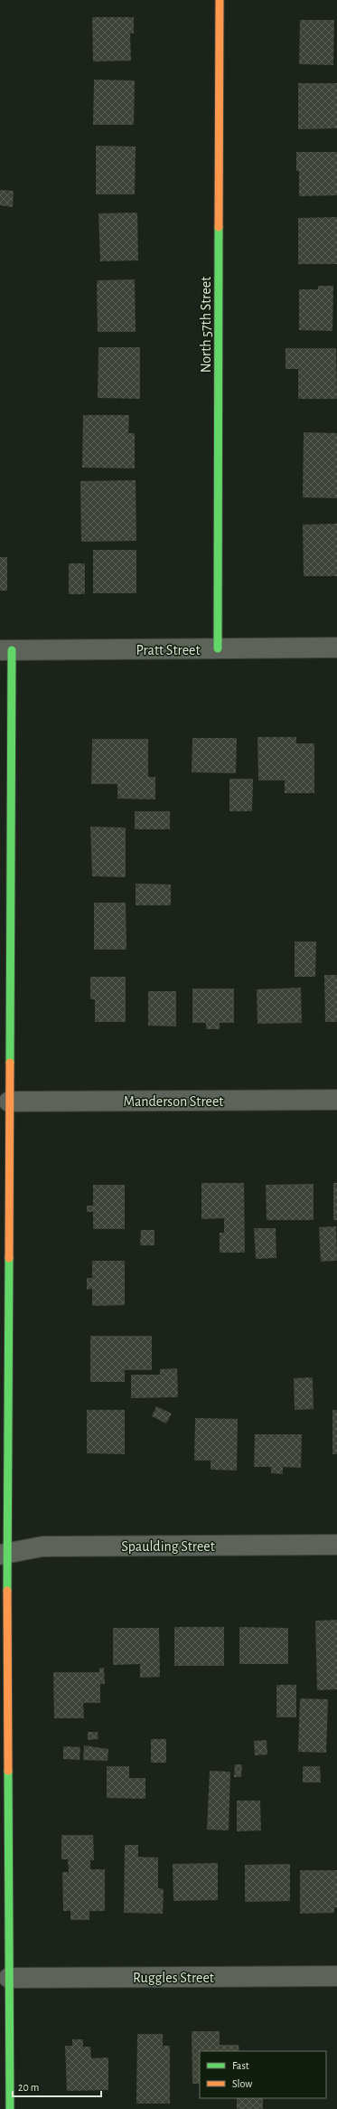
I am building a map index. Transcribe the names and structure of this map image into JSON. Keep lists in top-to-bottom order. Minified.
{"streets":{"street":["North 57th Street","Pratt Street","Manderson Street","Spaulding Street","Ruggles Street"]},"crossings":[["North 57th Street","Pratt Street"]],"legend":["Fast","Slow"],"scale_bar":"20 m"}
